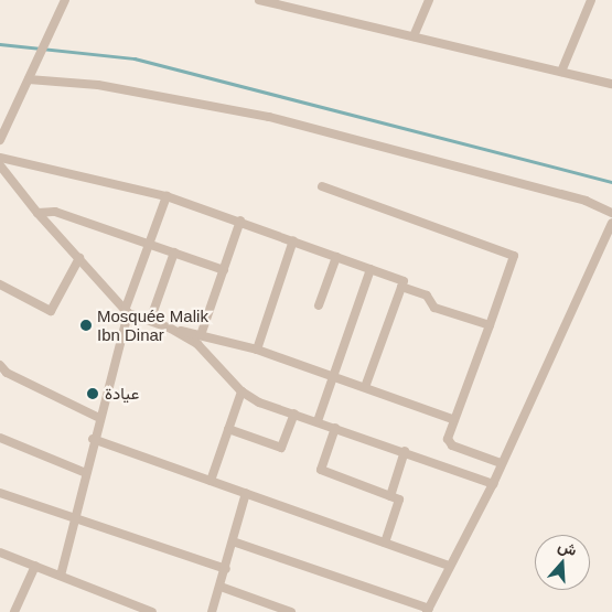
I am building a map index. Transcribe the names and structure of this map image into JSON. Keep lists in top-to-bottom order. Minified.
{"places":["Mosquée Malik Ibn Dinar","عيادة"],"north":"top"}
